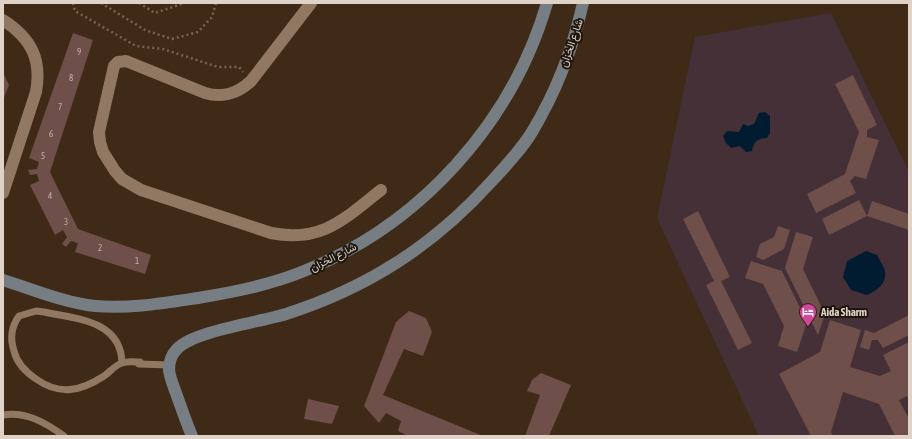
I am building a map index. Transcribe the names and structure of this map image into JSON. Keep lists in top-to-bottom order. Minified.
{"streets":{"main road":["شارع الخزان"]},"places":{"hotel":["Aida Sharm"]},"house_numbers":["9","8","7","6","5","4","3","2","1"]}
